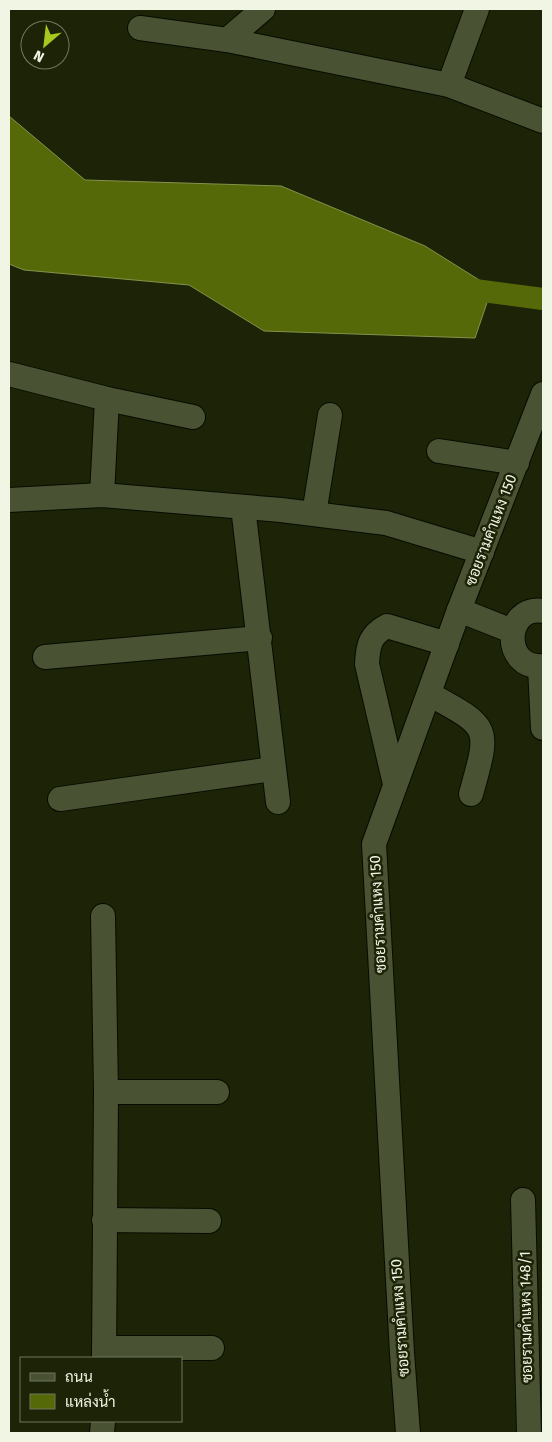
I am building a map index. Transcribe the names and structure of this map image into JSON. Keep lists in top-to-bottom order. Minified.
{"streets":{"street":["ซอยรามคำแหง 150","ซอยรามคำแหง 148/1"]},"legend":["ถนน","แหล่งน้ำ"],"north":"bottom left"}
